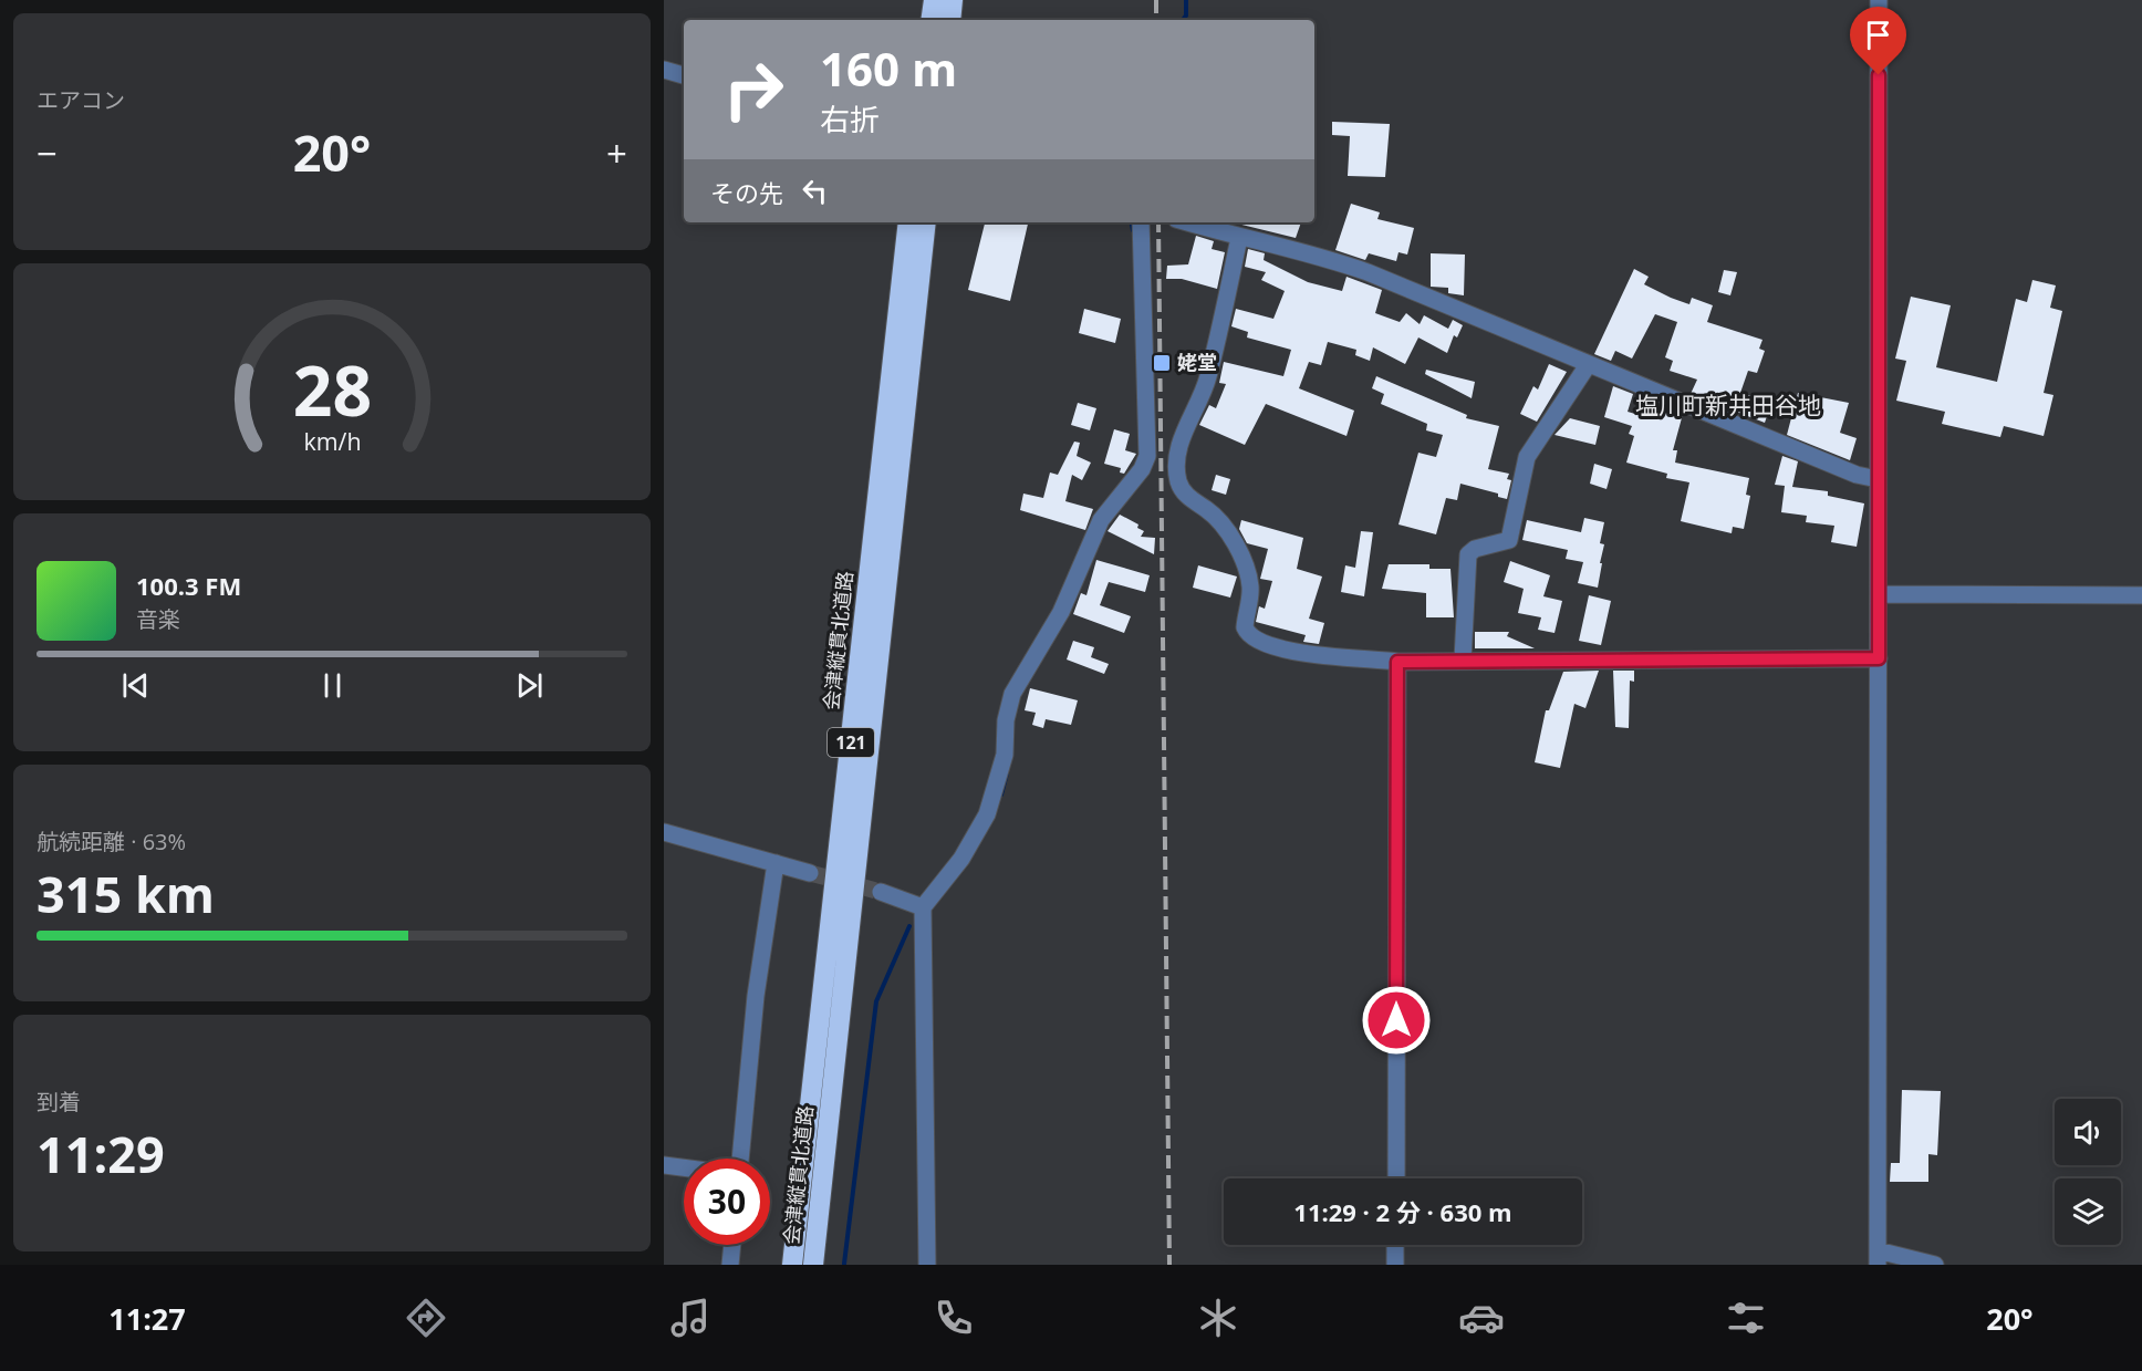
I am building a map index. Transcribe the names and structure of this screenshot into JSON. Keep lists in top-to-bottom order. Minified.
{"streets":{"highway":["会津縦貫北道路","121"]},"districts":["塩川町新井田谷地"],"places":{"transit":["姥堂"]},"page":{"tile":["エアコン",["航続距離 · 63%","315 km"],["到着","11:29"]],"turn":["160 m","右折"],"heat":["−","20°","+"],"then":"その先","song":["100.3 FM","音楽"],"limit":"30","trip":"11:29 · 2 分 · 630 m","tabs":["11:27","20°"],"gauge":["28","km/h"]}}
